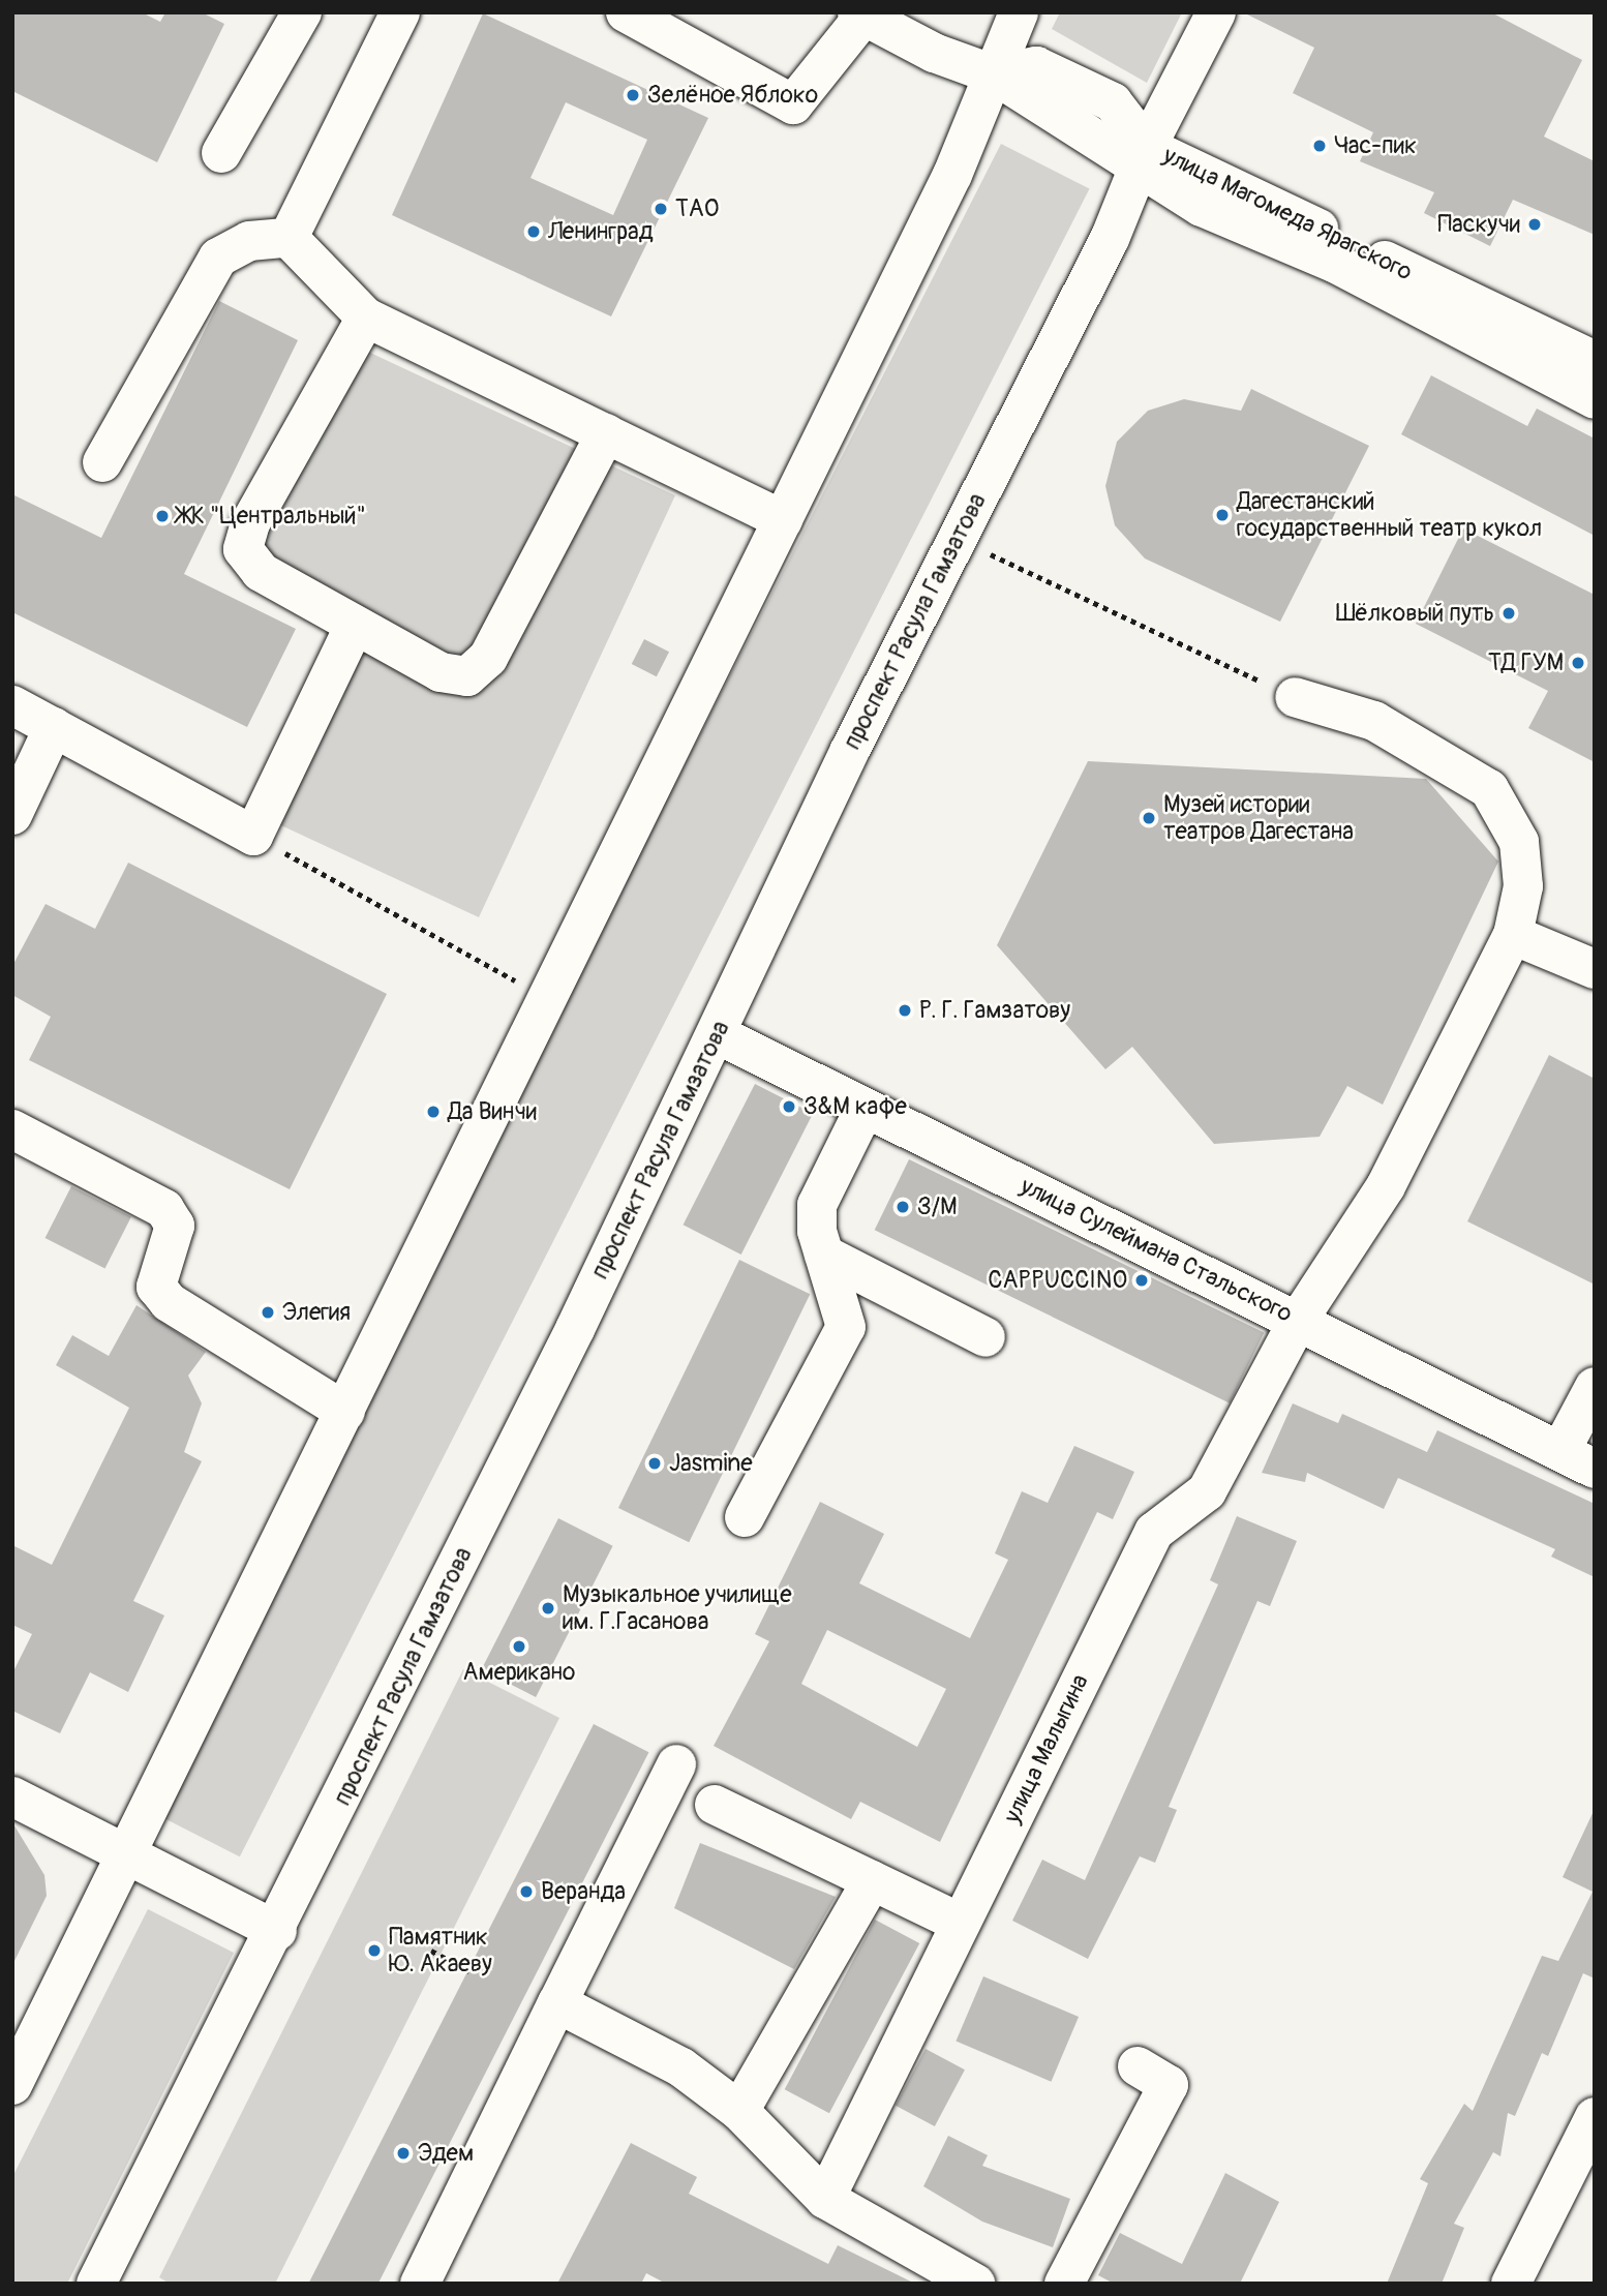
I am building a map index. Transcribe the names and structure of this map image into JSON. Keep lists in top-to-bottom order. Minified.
{"streets":{"main road":["улица Магомеда Ярагского","проспект Расула Гамзатова","улица Сулеймана Стальского","улица Малыгина"]},"crossings":[["улица Магомеда Ярагского","проспект Расула Гамзатова"],["проспект Расула Гамзатова","улица Сулеймана Стальского"],["улица Сулеймана Стальского","улица Малыгина"]],"places":["Зелёное Яблоко","Час-пик","ТАО","Паскучи","Ленинград","Дагестанский государственный театр кукол","ЖК \"Центральный\"","Шёлковый путь","ТД ГУМ","Музей истории театров Дагестана","Р. Г. Гамзатову","З&М кафе","Да Винчи","З/М","CAPPUCCINO","Элегия","Jasmine","Музыкальное училище им. Г.Гасанова","Американо","Веранда","Памятник Ю. Акаеву","Эдем"]}
